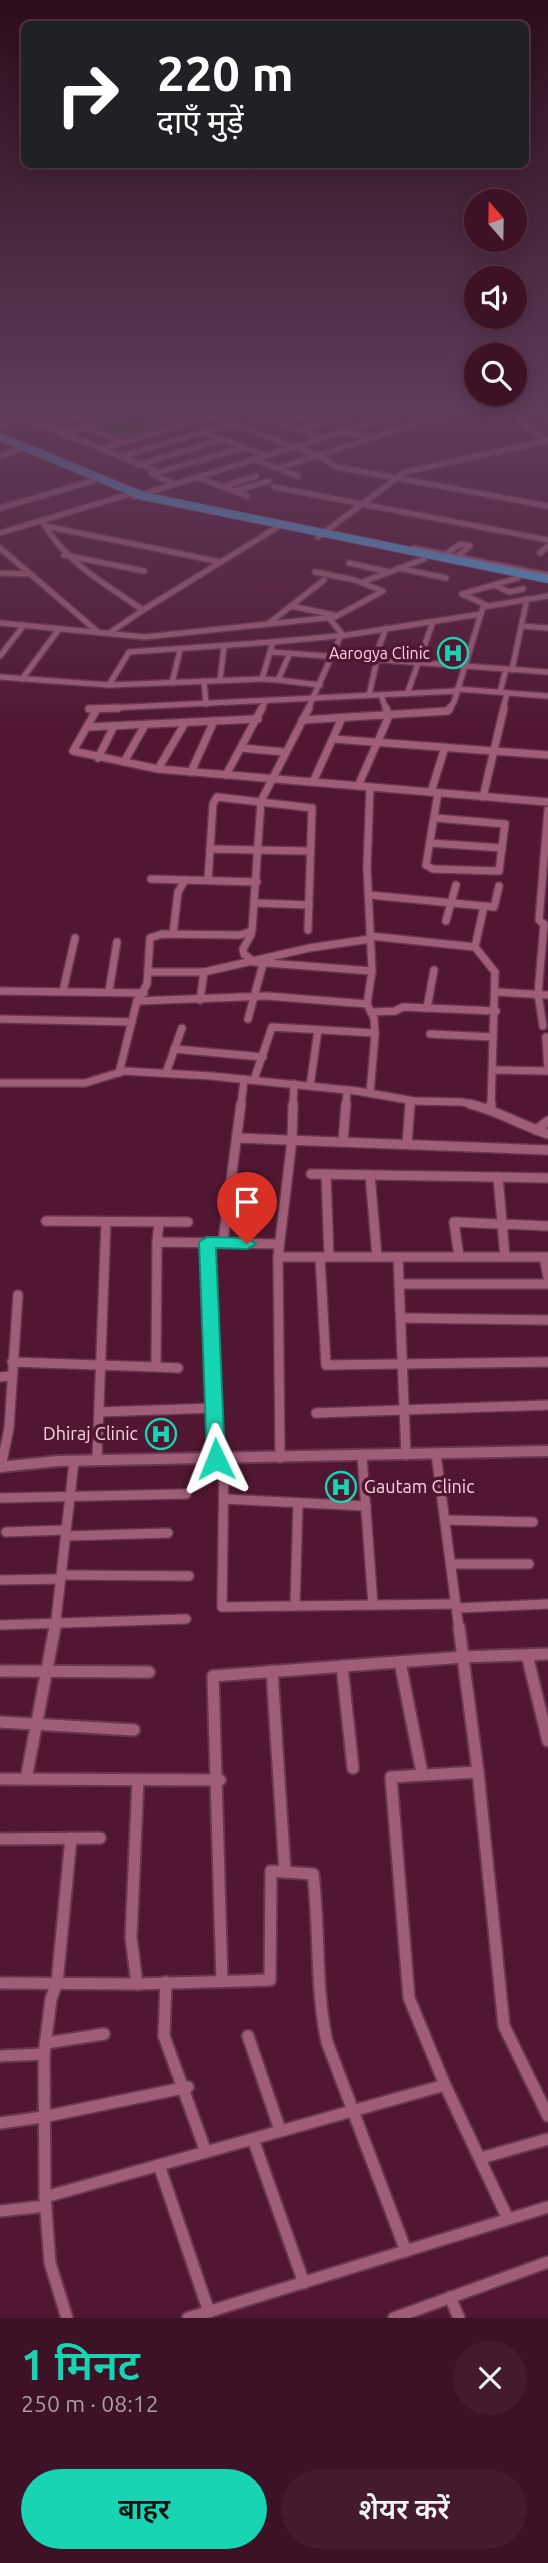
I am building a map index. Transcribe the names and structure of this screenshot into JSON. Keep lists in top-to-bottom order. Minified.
{"places":{"hospital":["Aarogya Clinic","Dhiraj Clinic","Gautam Clinic"]},"north":"top","page":{"turn":["220 m","दाएँ मुड़ें"],"heading":["1 मिनट","250 m · 08:12"],"buttons":["बाहर","शेयर करें"]}}
